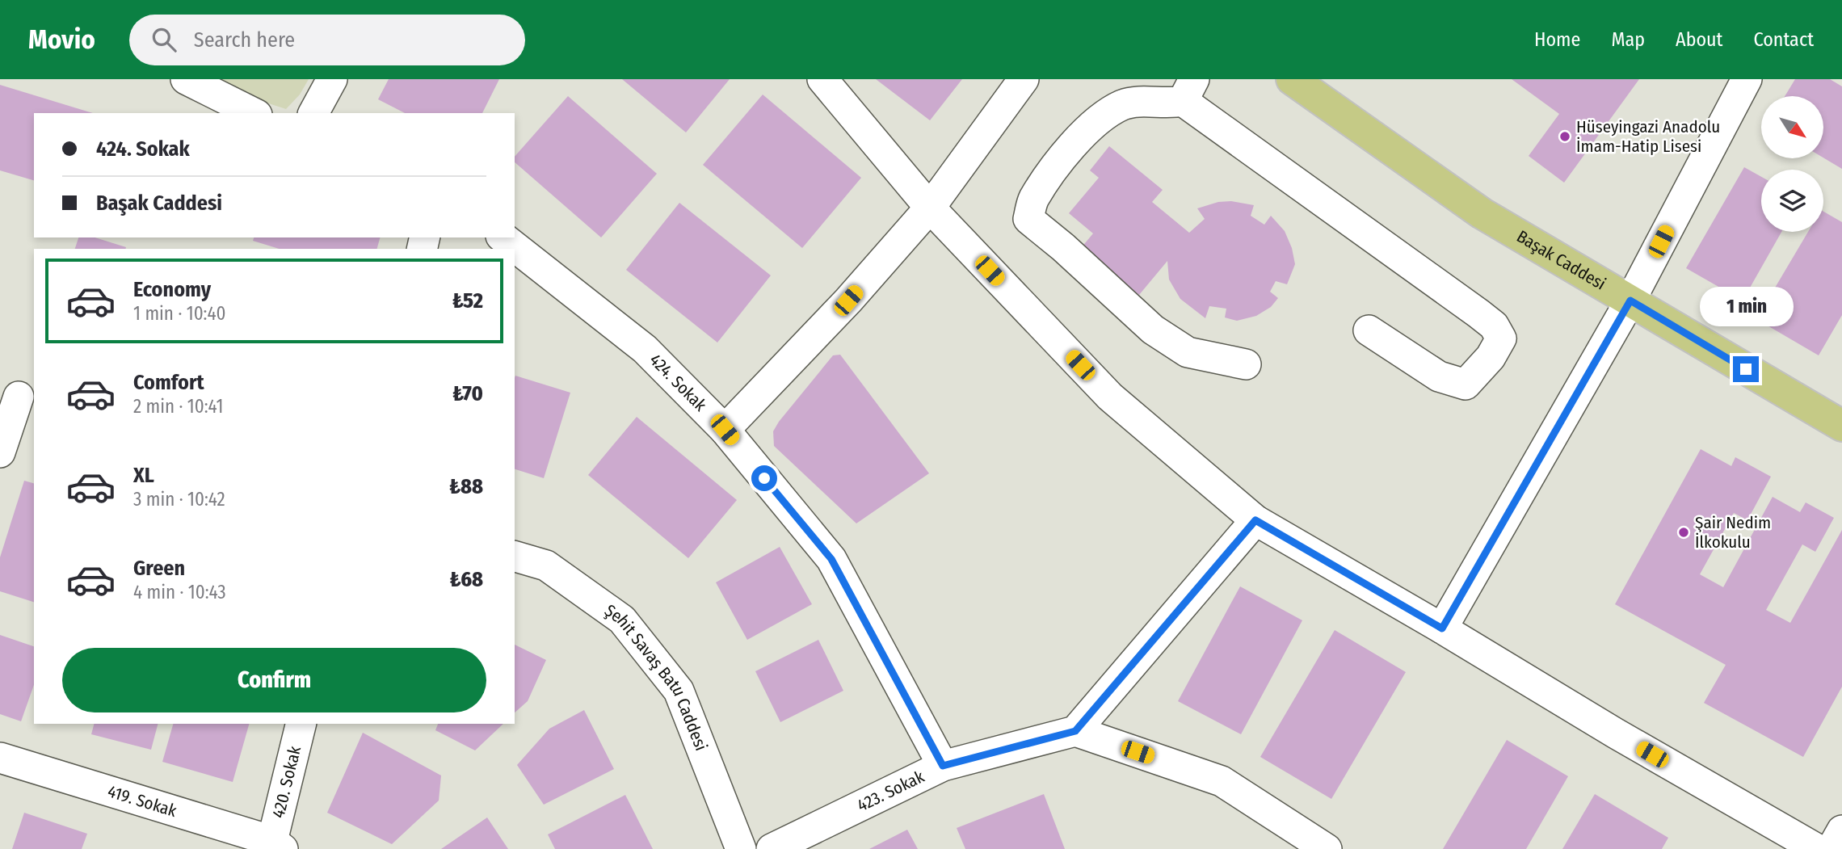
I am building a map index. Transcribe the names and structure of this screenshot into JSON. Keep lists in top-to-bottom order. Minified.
{"streets":{"main road":["Başak Caddesi"],"street":["424. Sokak","Şehit Savaş Batu Caddesi","420. Sokak","423. Sokak","419. Sokak"]},"crossings":[["424. Sokak","423. Sokak"],["420. Sokak","419. Sokak"]],"places":["Hüseyingazi Anadolu İmam-Hatip Lisesi","Şair Nedim İlkokulu"],"north":"bottom right","page":{"header":"Movio","search":"Search here","nav":["Home","Map","About","Contact"],"banner":["424. Sokak","Başak Caddesi"],"list":[{"name":"Economy","note":"1 min · 10:40","value":"₺52"},{"name":"Comfort","note":"2 min · 10:41","value":"₺70"},{"name":"XL","note":"3 min · 10:42","value":"₺88"},{"name":"Green","note":"4 min · 10:43","value":"₺68"}],"bubble":"1 min","buttons":"Confirm"}}
